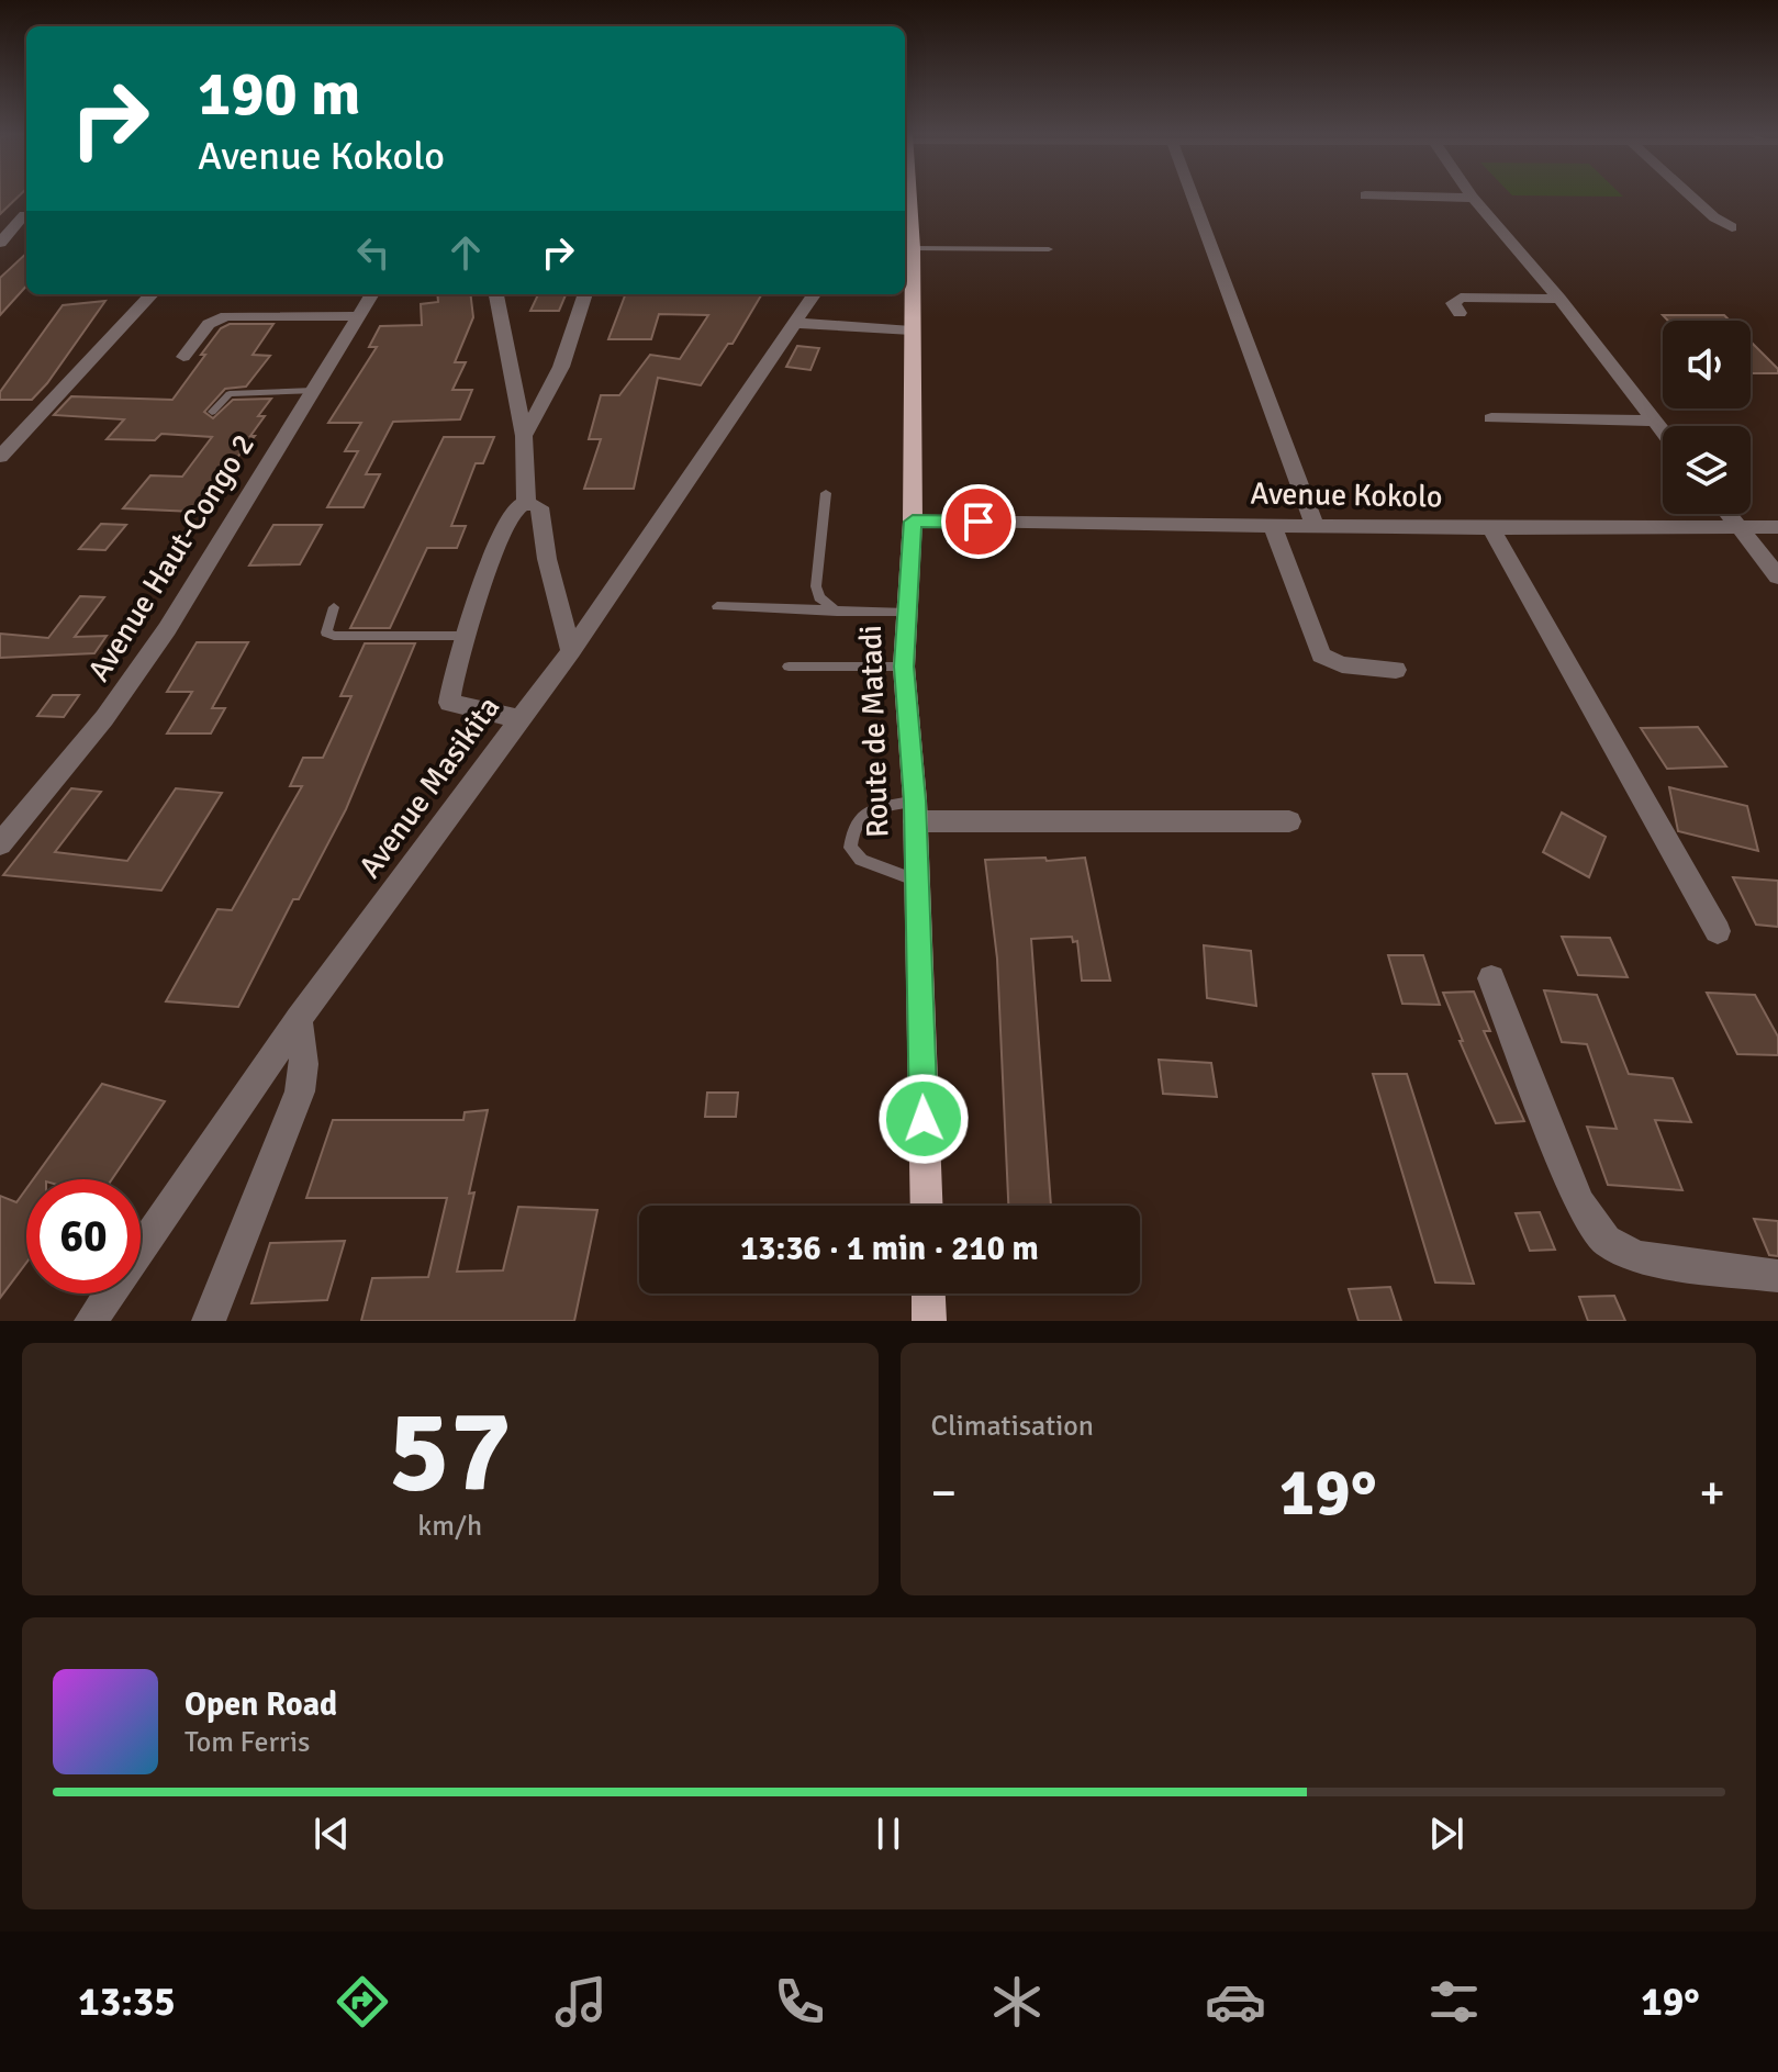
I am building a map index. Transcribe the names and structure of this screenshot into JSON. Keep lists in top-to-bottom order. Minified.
{"streets":{"main road":["Route de Matadi"],"street":["Avenue Kokolo","Avenue Haut-Congo 2","Avenue Masikita"]},"crossings":[["Avenue Kokolo","Route de Matadi"]],"page":{"turn":["190 m","Avenue Kokolo"],"limit":"60","trip":"13:36 · 1 min · 210 m","tile":[["57","km/h"],"Climatisation"],"heat":["−","19°","+"],"song":["Open Road","Tom Ferris"],"tabs":["13:35","19°"]}}
